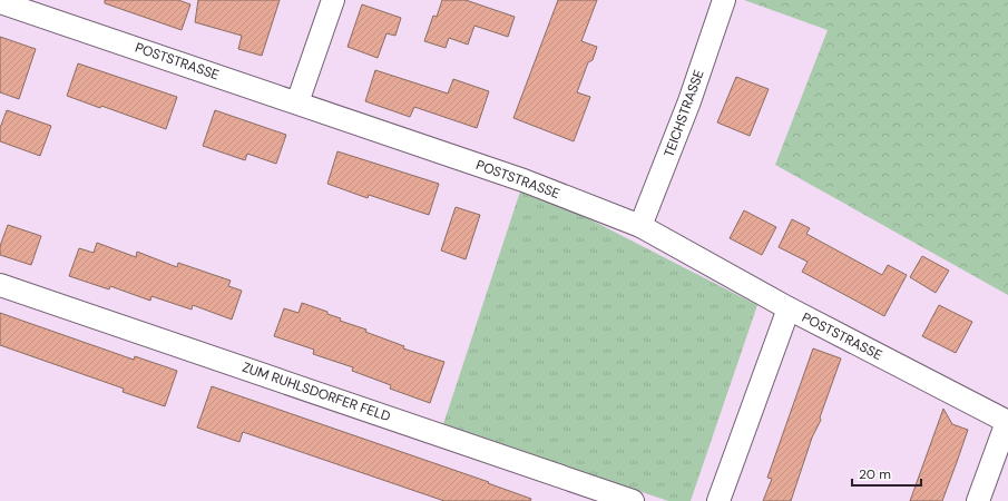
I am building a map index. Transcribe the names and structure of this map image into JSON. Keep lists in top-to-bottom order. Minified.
{"streets":{"street":["POSTSTRASSE","TEICHSTRASSE","ZUM RUHLSDORFER FELD"]},"crossings":[["POSTSTRASSE","TEICHSTRASSE"]],"scale_bar":"20 m"}
